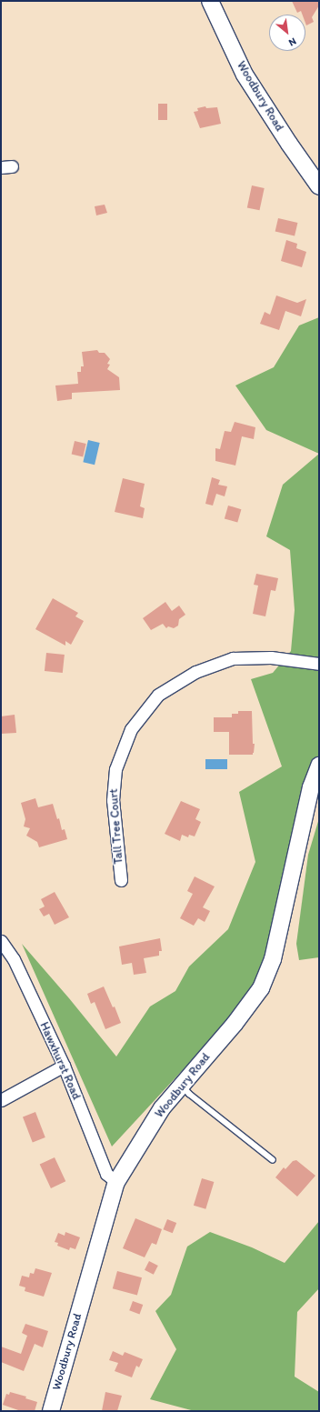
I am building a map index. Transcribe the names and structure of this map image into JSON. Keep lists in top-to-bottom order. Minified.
{"streets":{"main road":["Woodbury Road"],"street":["Tall Tree Court","Hawxhurst Road"]},"crossings":[["Woodbury Road","Hawxhurst Road"]],"north":"bottom right"}
